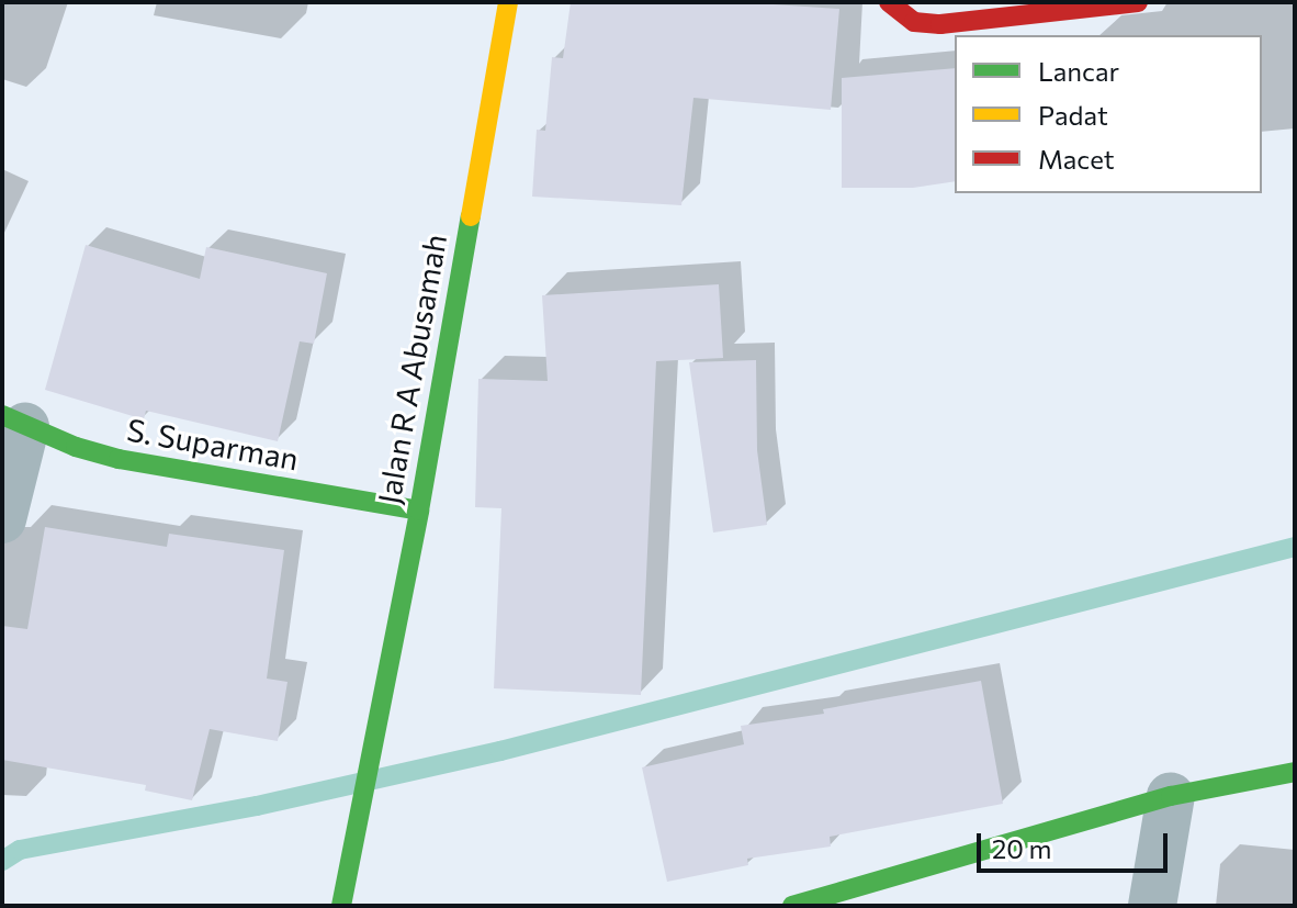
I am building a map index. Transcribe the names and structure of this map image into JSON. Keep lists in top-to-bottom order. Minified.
{"streets":{"street":["Jalan R A Abusamah","S. Suparman"]},"crossings":[["Jalan R A Abusamah","S. Suparman"]],"legend":["Lancar","Padat","Macet"],"scale_bar":"20 m"}
